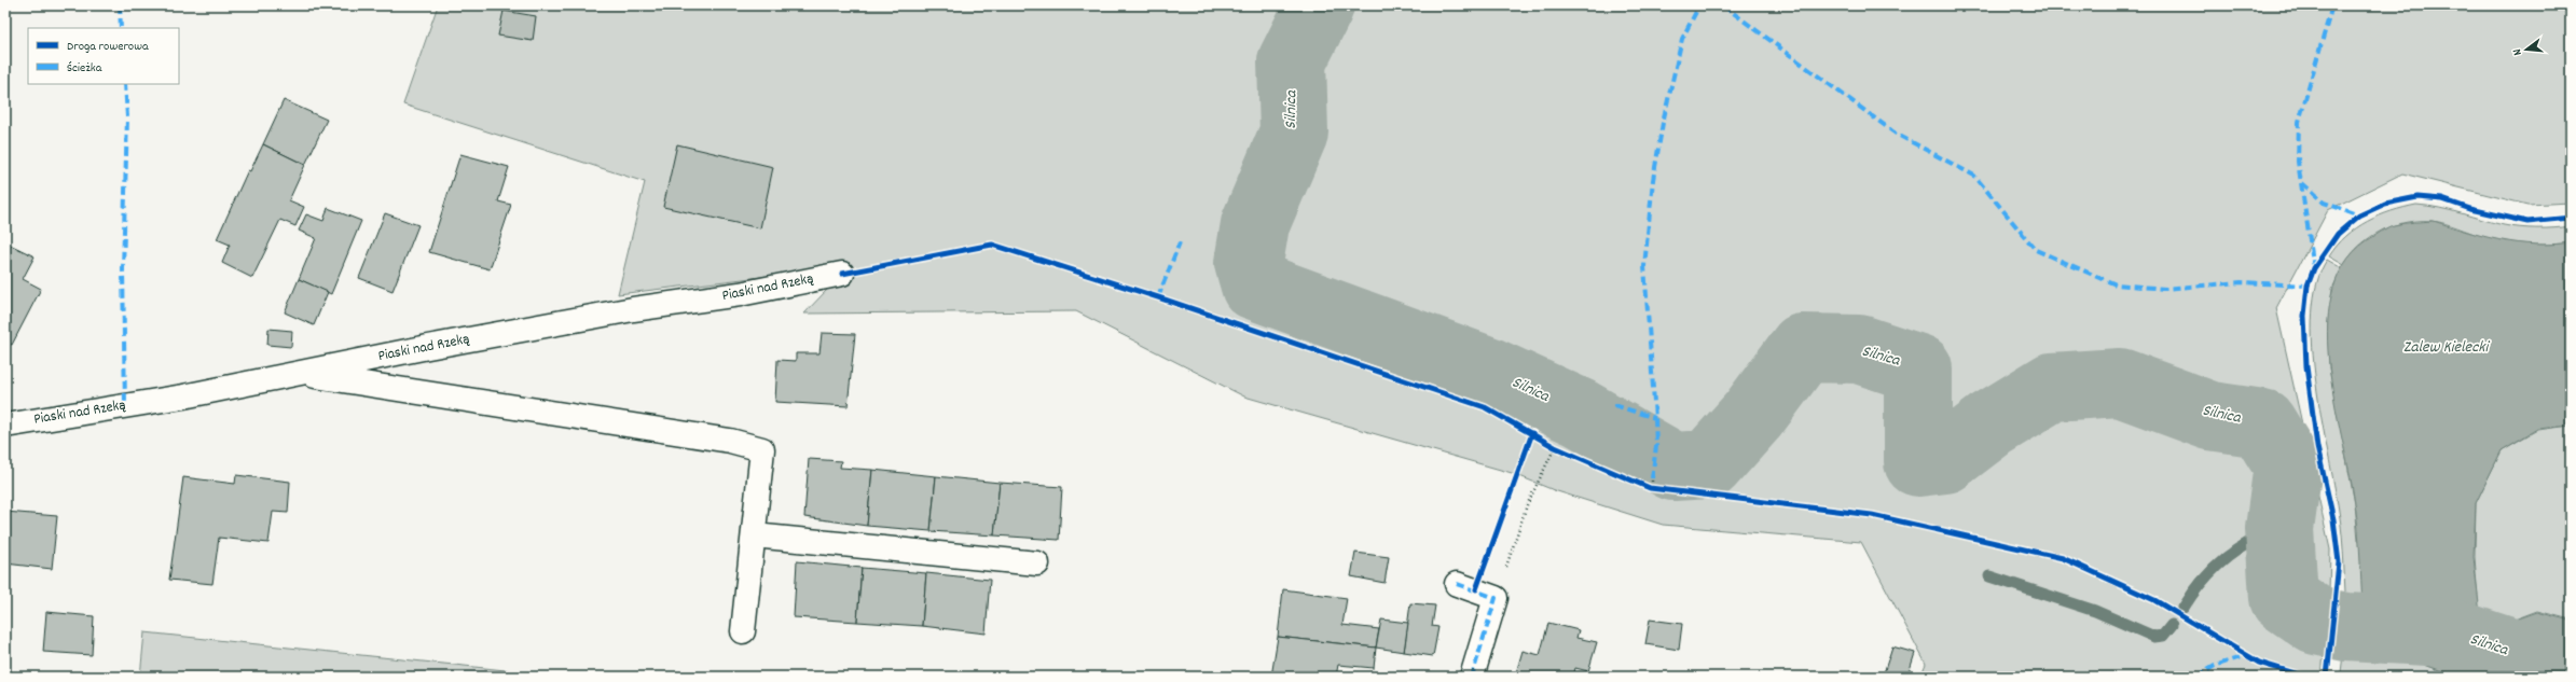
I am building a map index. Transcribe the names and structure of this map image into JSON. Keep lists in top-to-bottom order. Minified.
{"streets":{"street":["Piaski nad Rzeką"]},"water":["Silnica","Zalew Kielecki"],"legend":["Droga rowerowa","Ścieżka"],"north":"left"}
